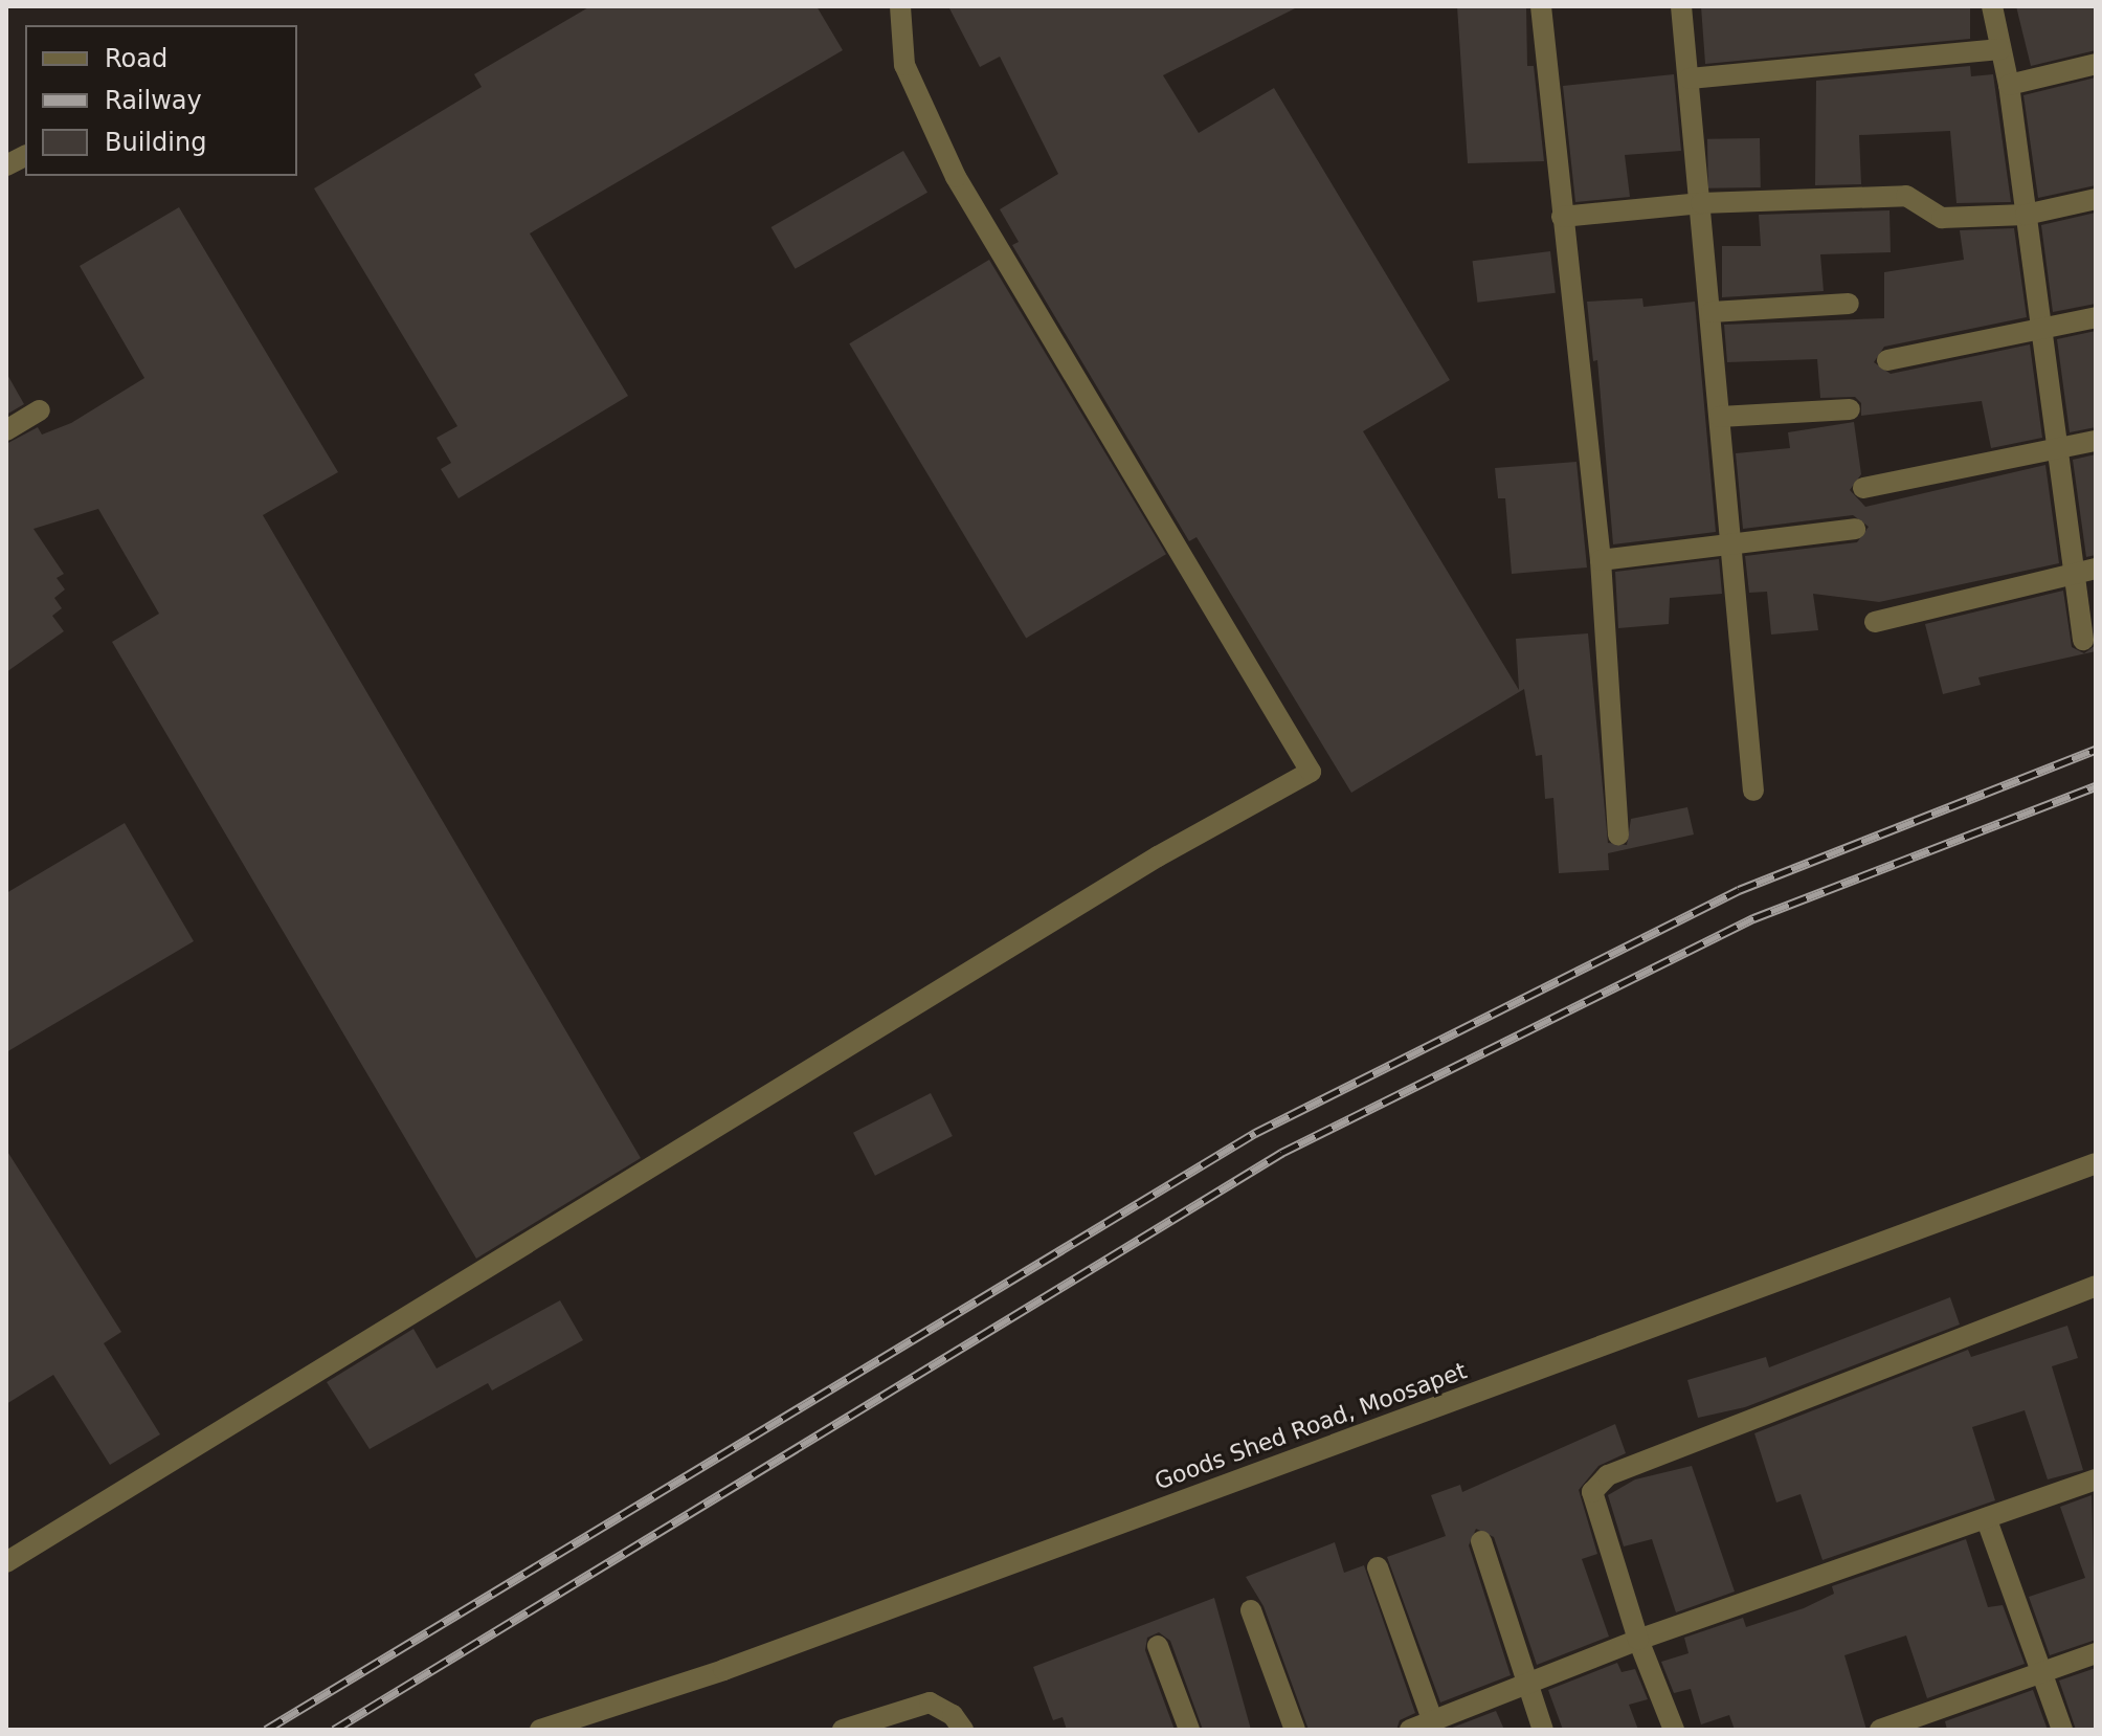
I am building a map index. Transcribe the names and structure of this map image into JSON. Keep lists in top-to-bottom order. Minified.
{"streets":{"street":["Goods Shed Road, Moosapet"]},"legend":["Road","Railway","Building"]}
